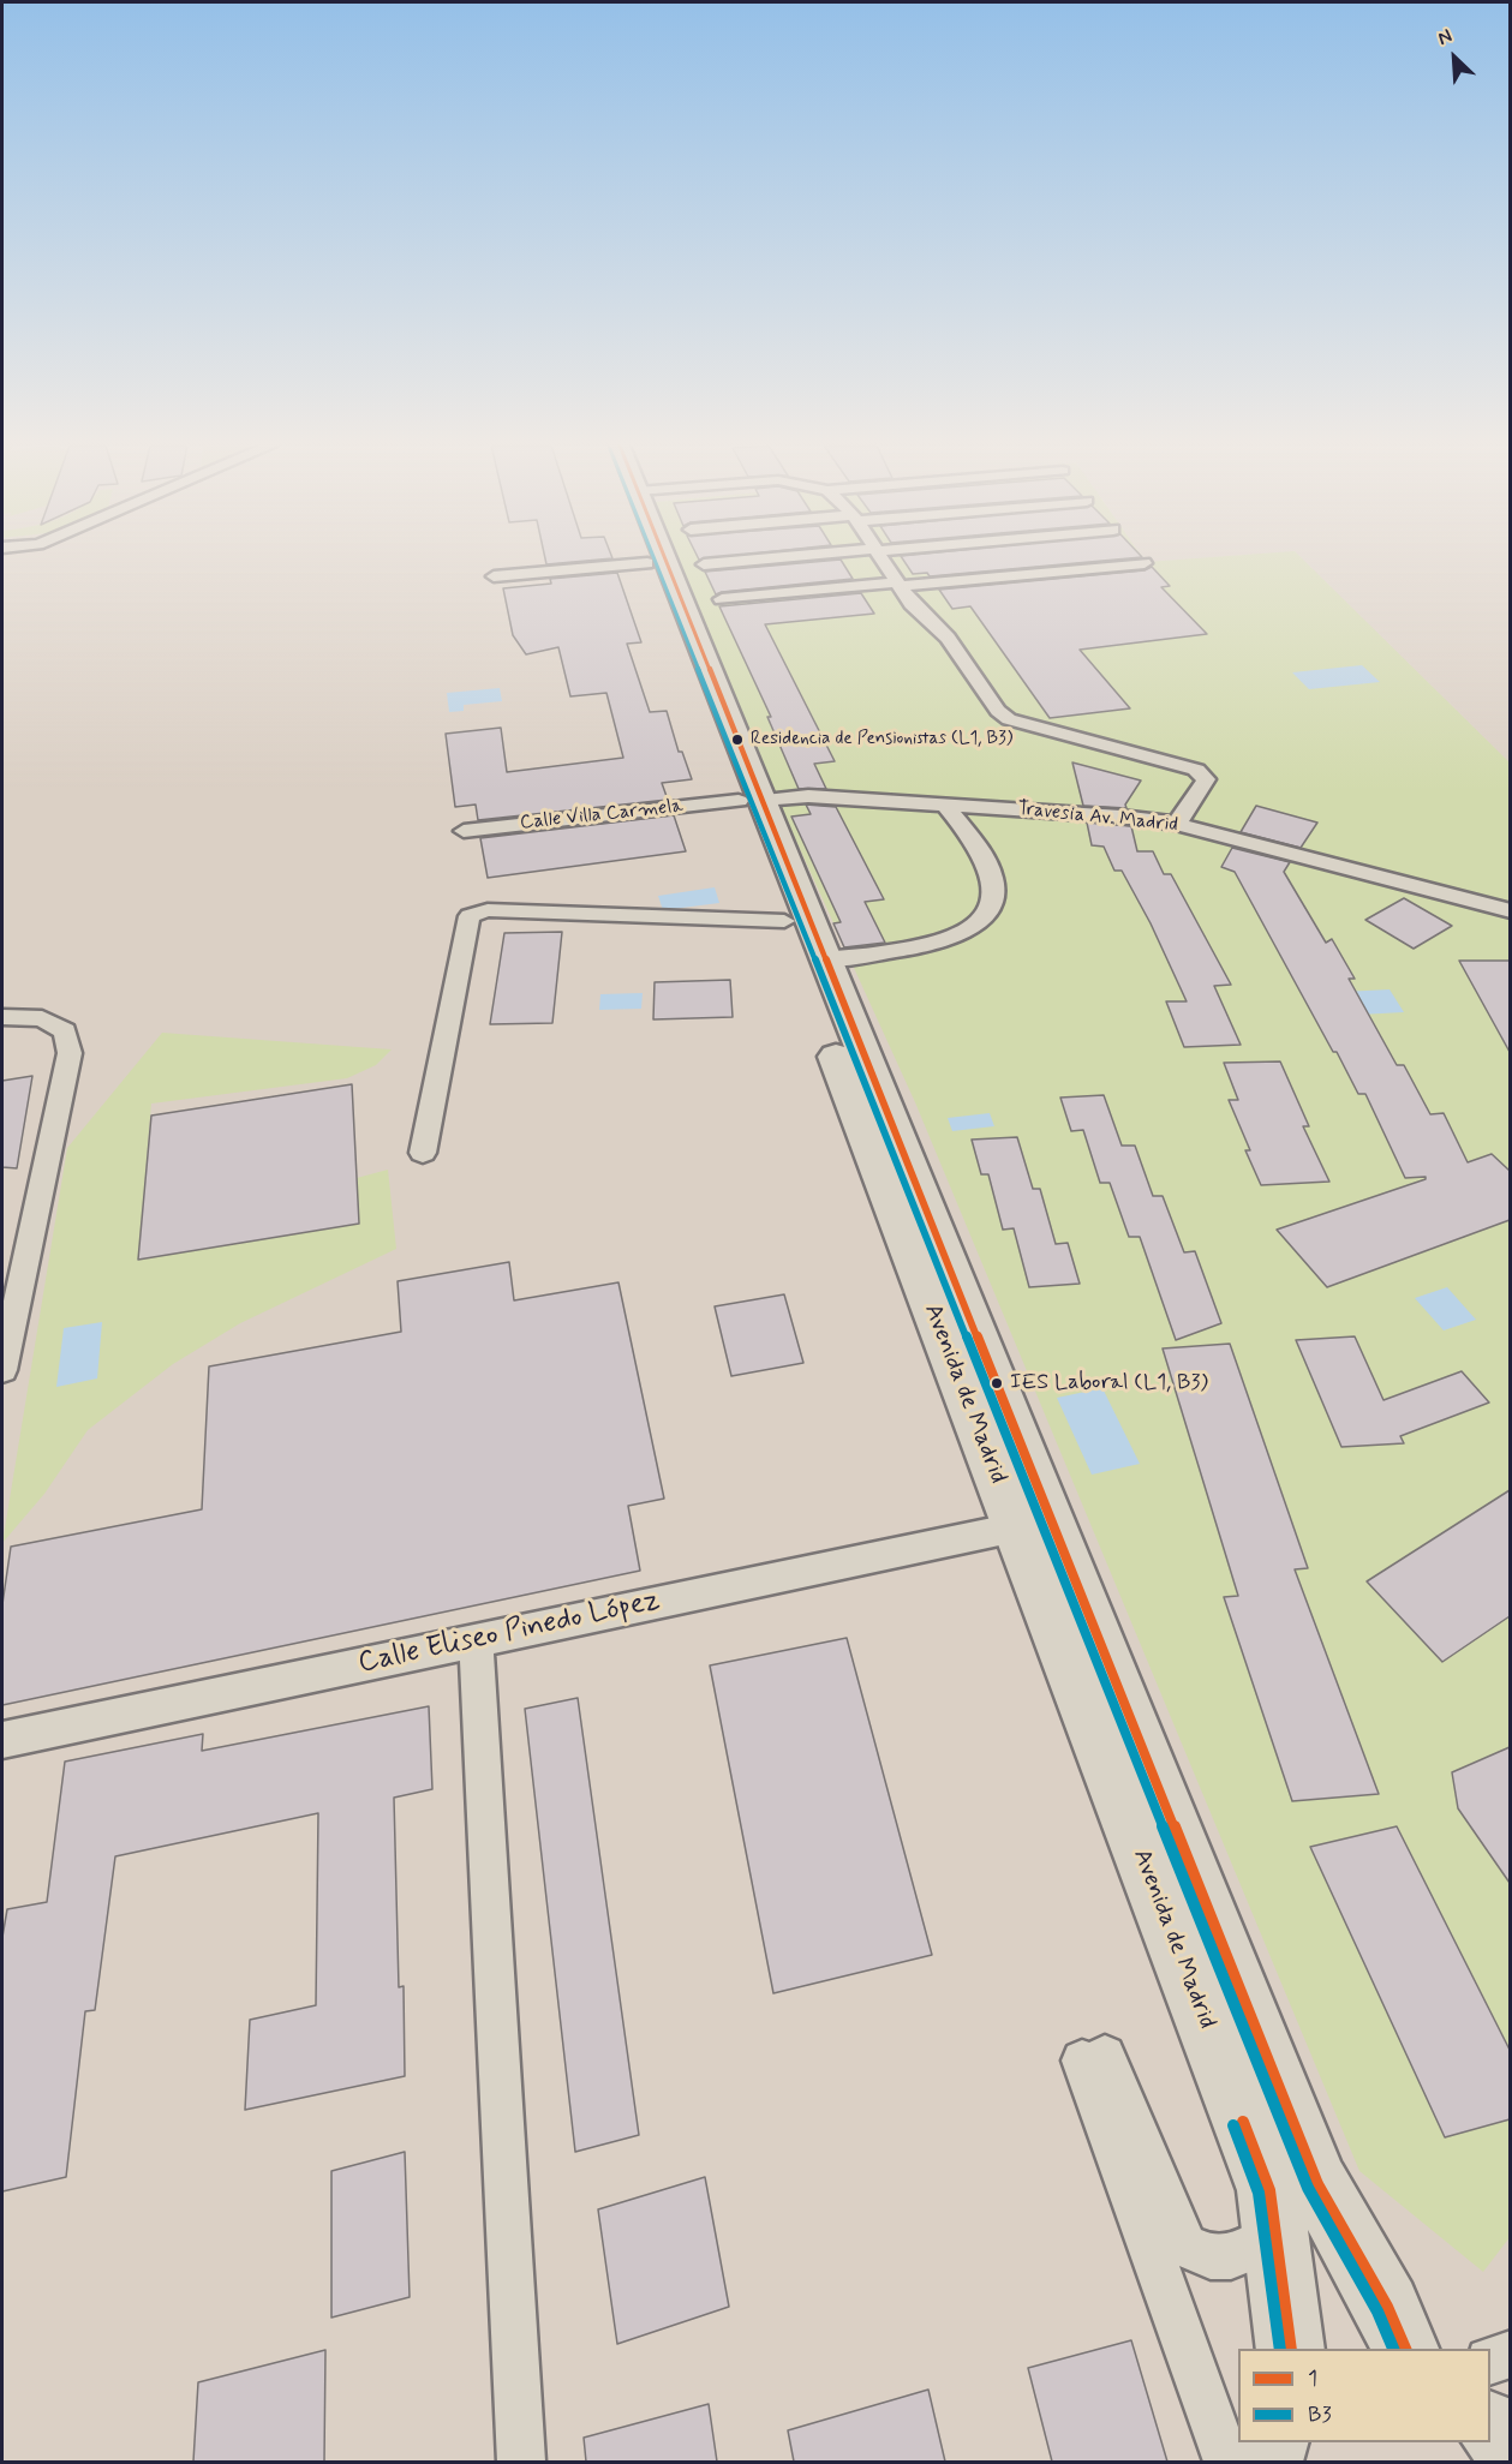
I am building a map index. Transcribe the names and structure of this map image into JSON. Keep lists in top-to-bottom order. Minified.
{"streets":{"main road":["Avenida de Madrid"],"street":["Calle Villa Carmela","Travesia Av. Madrid","Calle Eliseo Pinedo López"]},"crossings":[["Calle Villa Carmela","Travesia Av. Madrid"],["Calle Villa Carmela","Avenida de Madrid"],["Travesia Av. Madrid","Avenida de Madrid"],["Avenida de Madrid","Calle Eliseo Pinedo López"]],"places":["Residencia de Pensionistas (L1, B3)","IES Laboral (L1, B3)"],"lines":["transit line 1","transit line B3"],"legend":["1","B3"],"north":"top left"}
